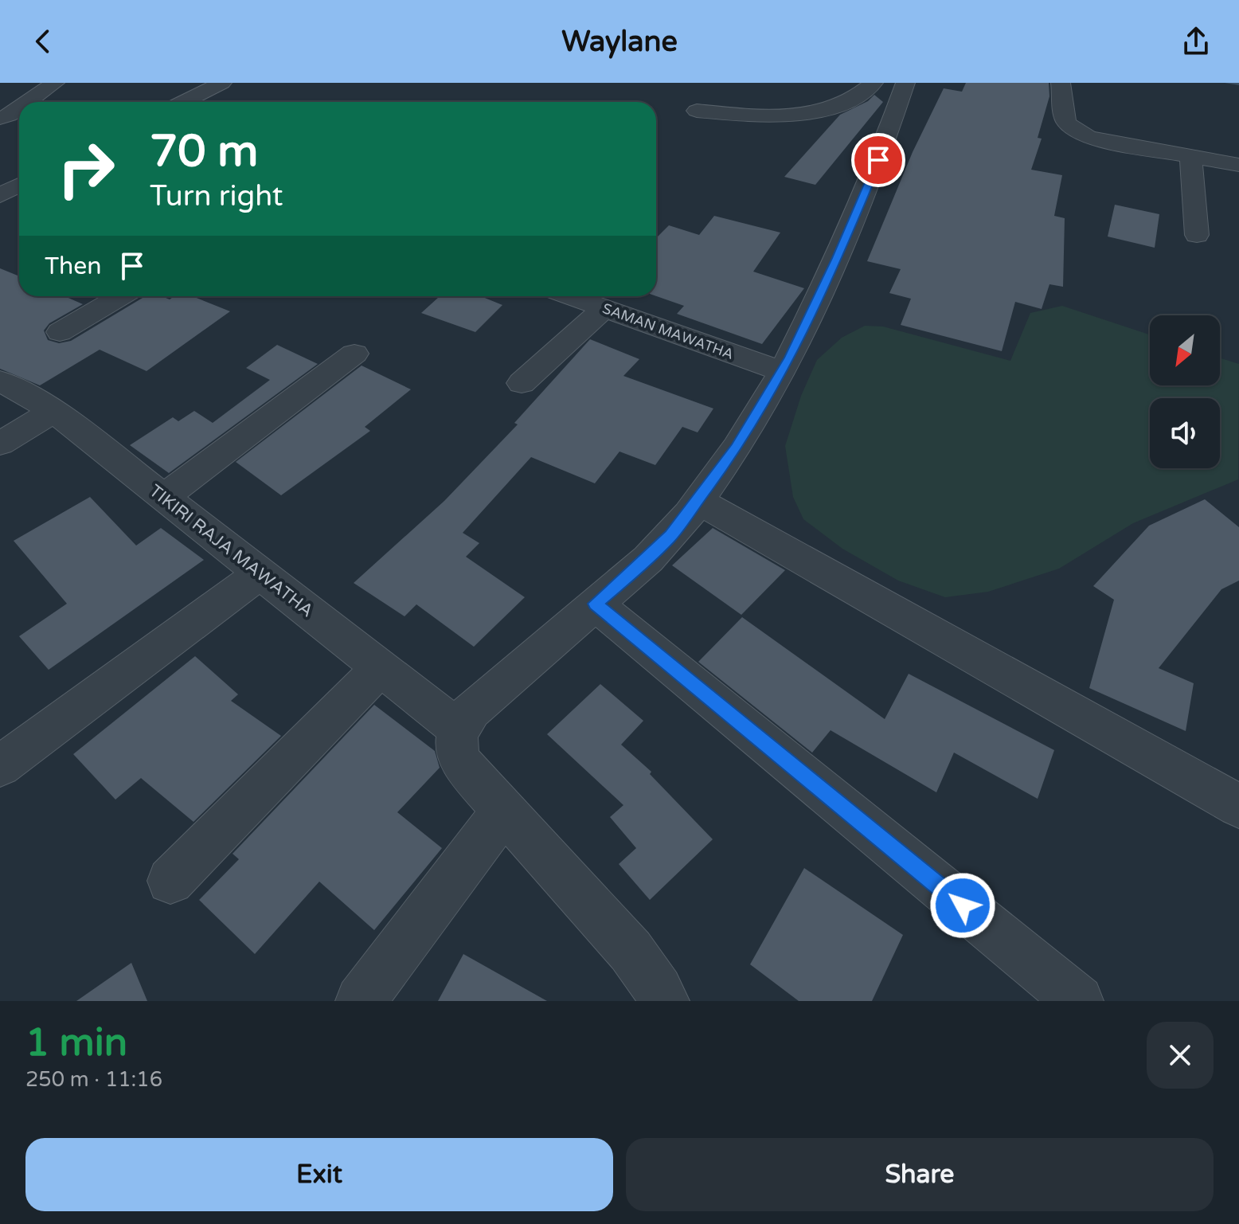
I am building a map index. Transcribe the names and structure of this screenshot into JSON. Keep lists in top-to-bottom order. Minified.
{"streets":{"street":["SAMAN MAWATHA","TIKIRI RAJA MAWATHA"]},"north":"bottom left","page":{"header":"Waylane","turn":["70 m","Turn right"],"then":"Then","heading":["1 min","250 m · 11:16"],"buttons":["Exit","Share"]}}
